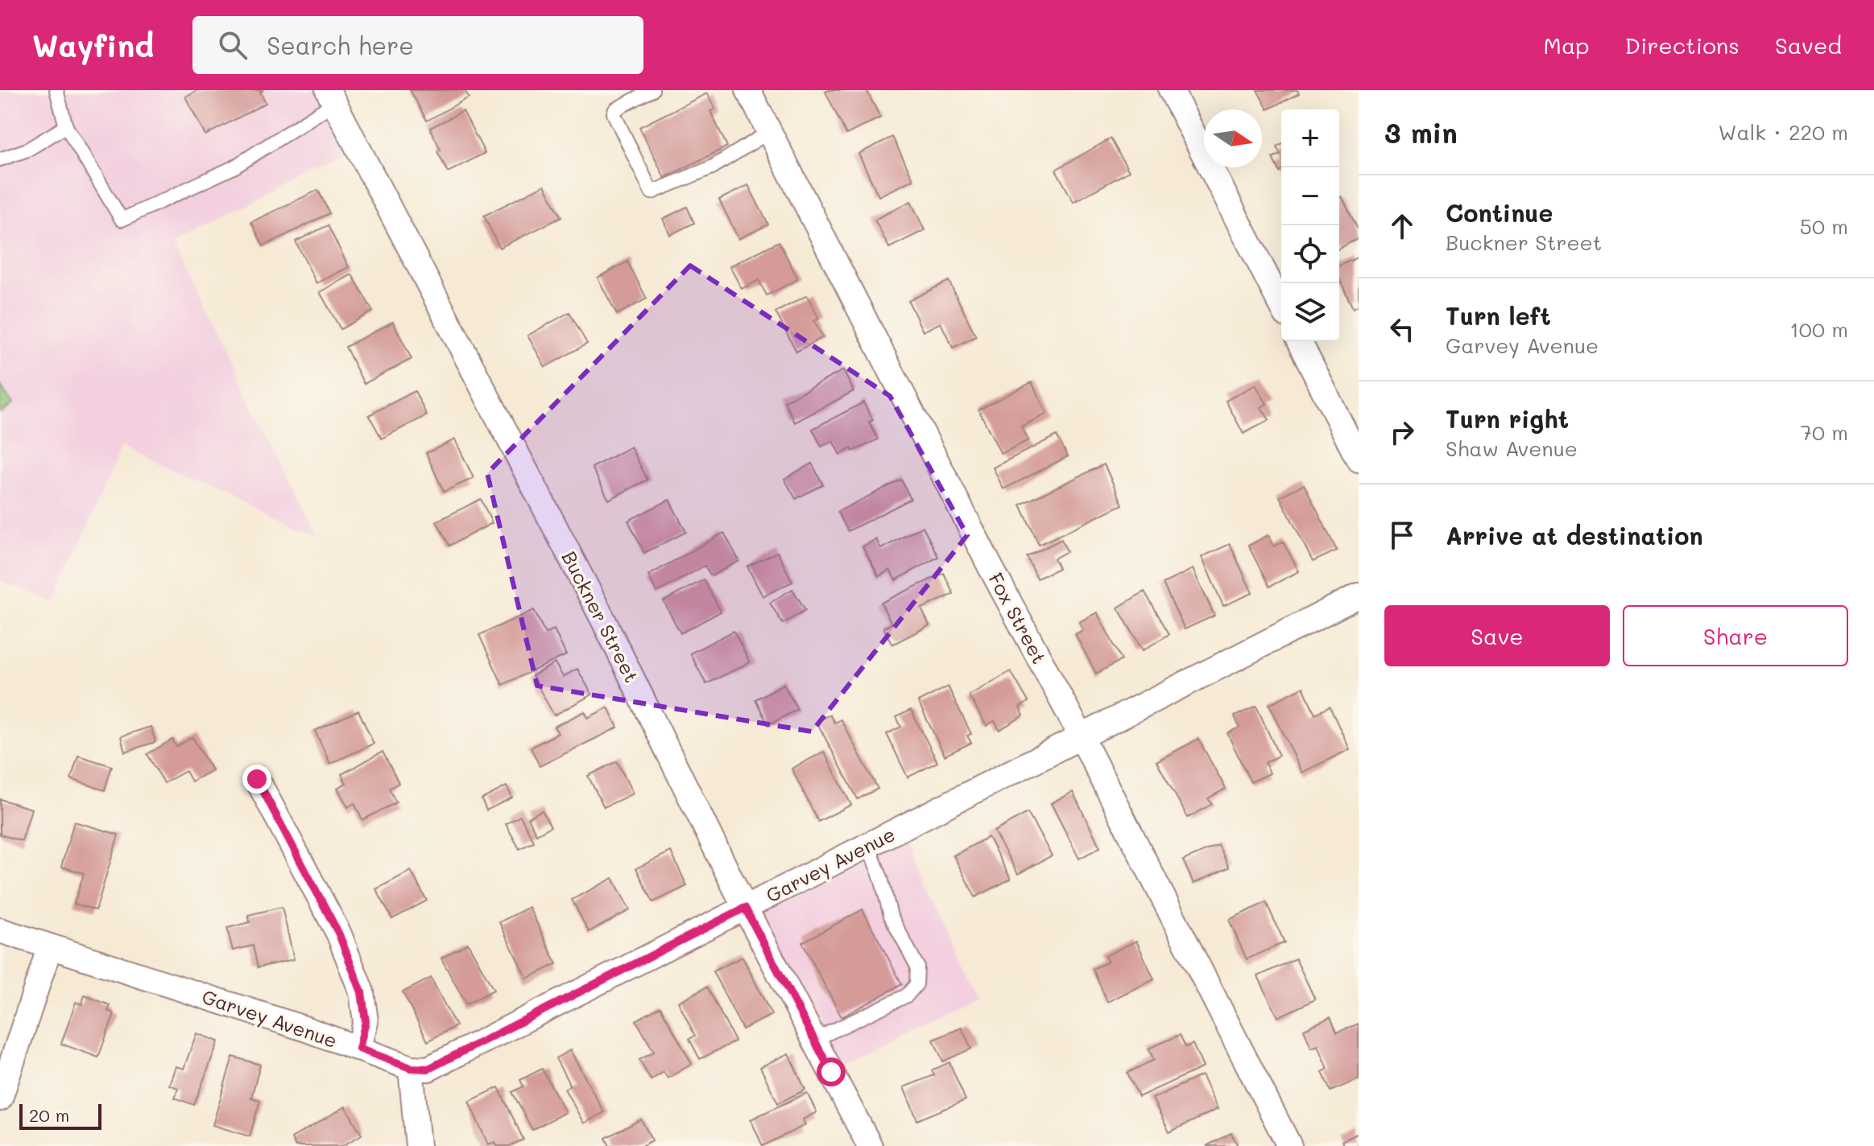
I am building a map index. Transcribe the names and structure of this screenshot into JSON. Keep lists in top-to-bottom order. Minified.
{"streets":{"street":["Buckner Street","Fox Street","Garvey Avenue"]},"crossings":[["Buckner Street","Garvey Avenue"],["Fox Street","Garvey Avenue"]],"scale_bar":"20 m","north":"right","page":{"header":"Wayfind","search":"Search here","nav":["Map","Directions","Saved"],"heading":["3 min","Walk · 220 m"],"map_buttons":["+","−"],"list":[["Continue","Buckner Street","50 m"],["Turn left","Garvey Avenue","100 m"],["Turn right","Shaw Avenue","70 m"],"Arrive at destination"],"buttons":["Save","Share"],"scale":"20 m"}}
